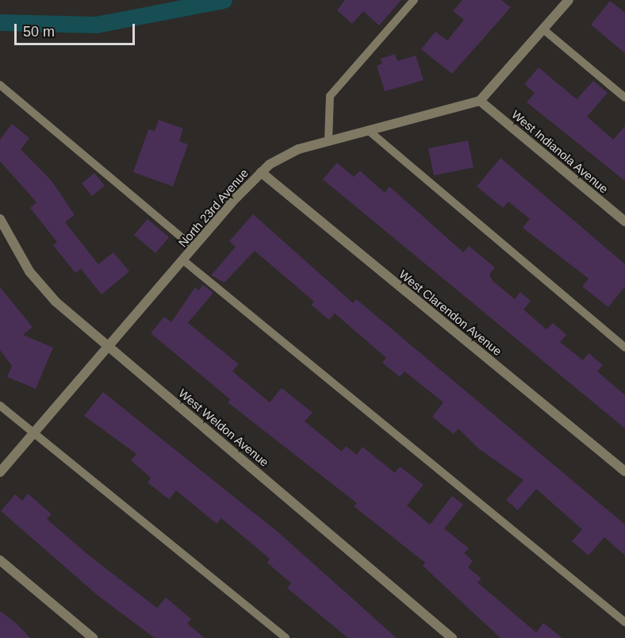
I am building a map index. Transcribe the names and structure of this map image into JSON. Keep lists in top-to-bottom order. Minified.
{"streets":{"street":["West Indianola Avenue","North 23rd Avenue","West Clarendon Avenue","West Weldon Avenue"]},"crossings":[["West Indianola Avenue","North 23rd Avenue"],["North 23rd Avenue","West Clarendon Avenue"],["North 23rd Avenue","West Weldon Avenue"]],"scale_bar":"50 m"}
